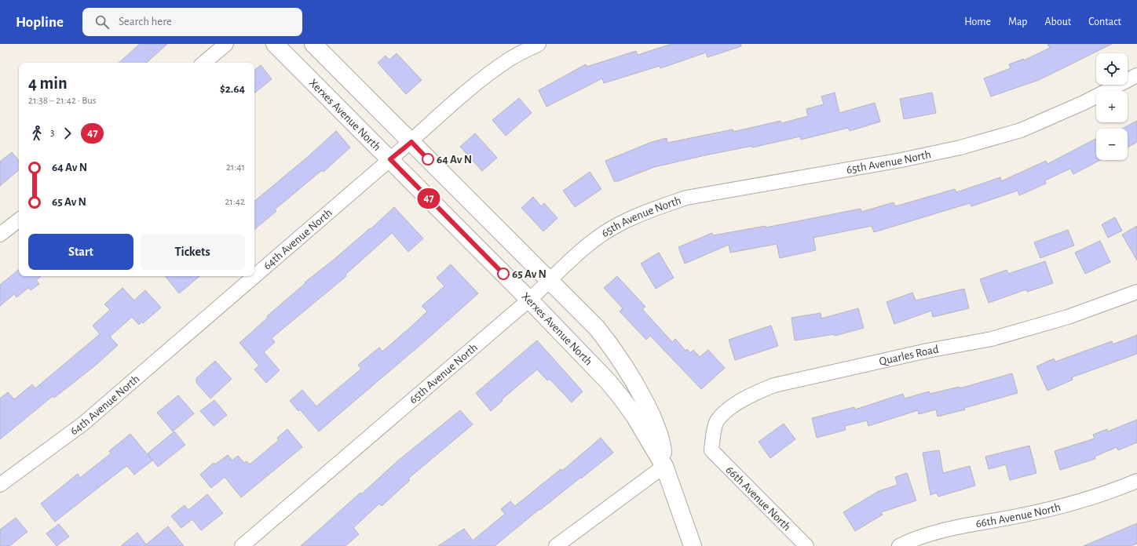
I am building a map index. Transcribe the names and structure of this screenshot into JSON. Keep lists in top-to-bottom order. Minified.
{"streets":{"street":["Xerxes Avenue North","65th Avenue North","64th Avenue North","Quarles Road","66th Avenue North"]},"crossings":[["Xerxes Avenue North","65th Avenue North"],["Xerxes Avenue North","64th Avenue North"],["Quarles Road","66th Avenue North"]],"places":["64 Av N","65 Av N"],"lines":["bus line 47"],"page":{"header":"Hopline","search":"Search here","nav":["Home","Map","About","Contact"],"on_map":"47","map_buttons":["+","−"],"heading":["4 min","21:38 – 21:42 · Bus","$2.64"],"legs":["3","47"],"list":[{"name":"64 Av N","value":"21:41"},{"name":"65 Av N","value":"21:42"}],"buttons":["Start","Tickets"]}}
